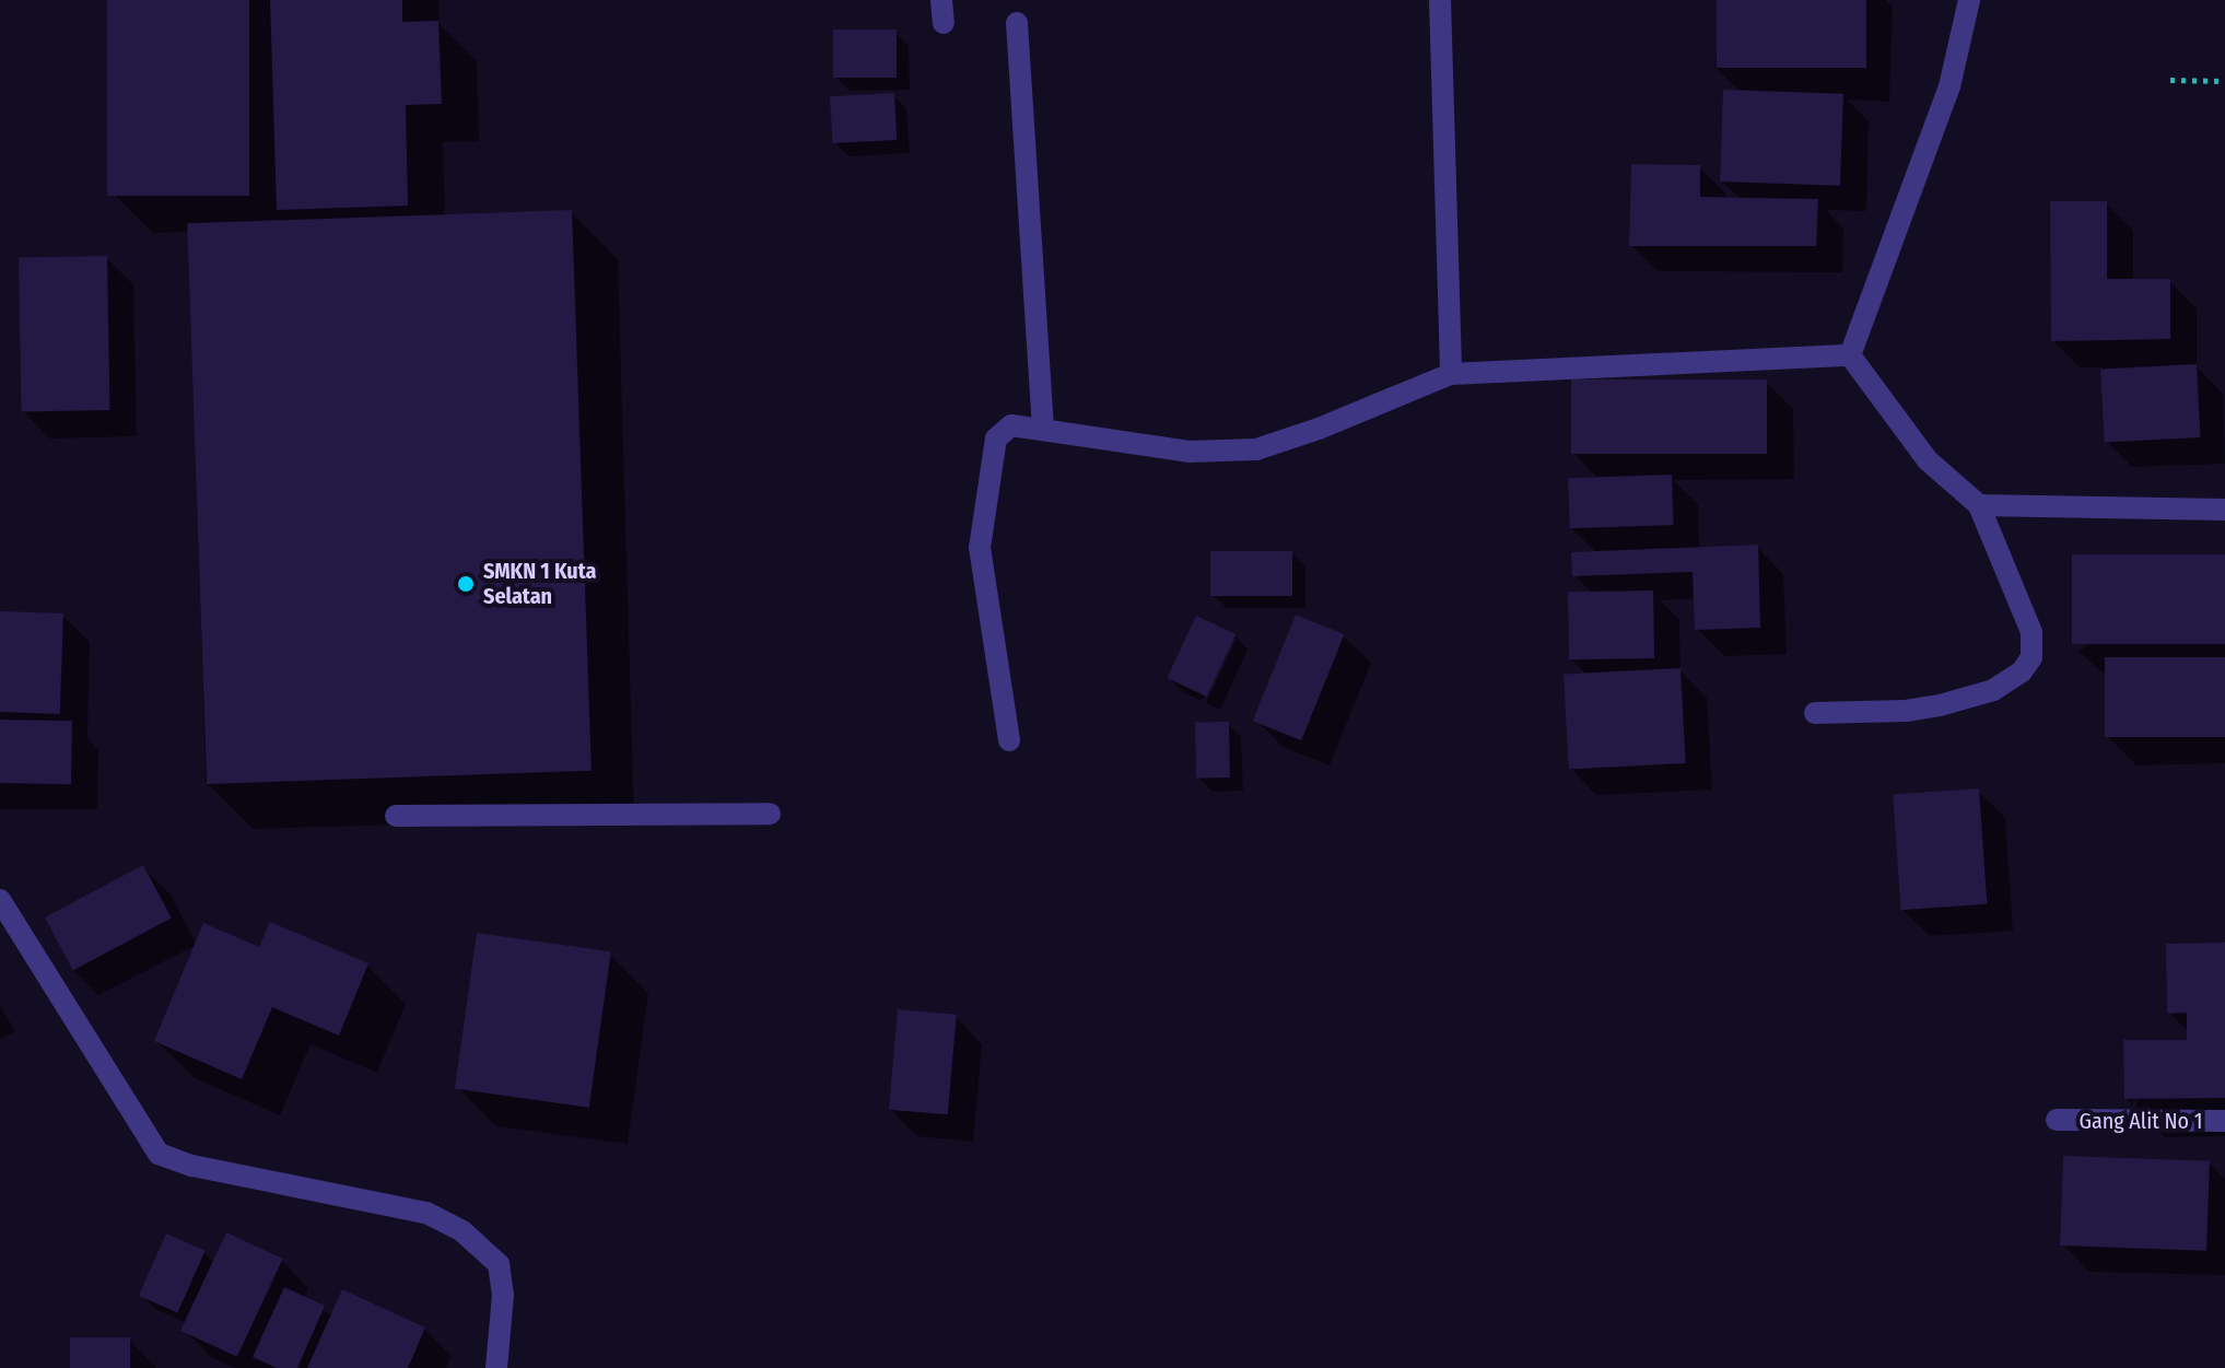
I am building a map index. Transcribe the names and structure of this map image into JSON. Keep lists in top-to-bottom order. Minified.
{"streets":{"street":["Gang Alit No 1"]},"places":["SMKN 1 Kuta Selatan"]}
